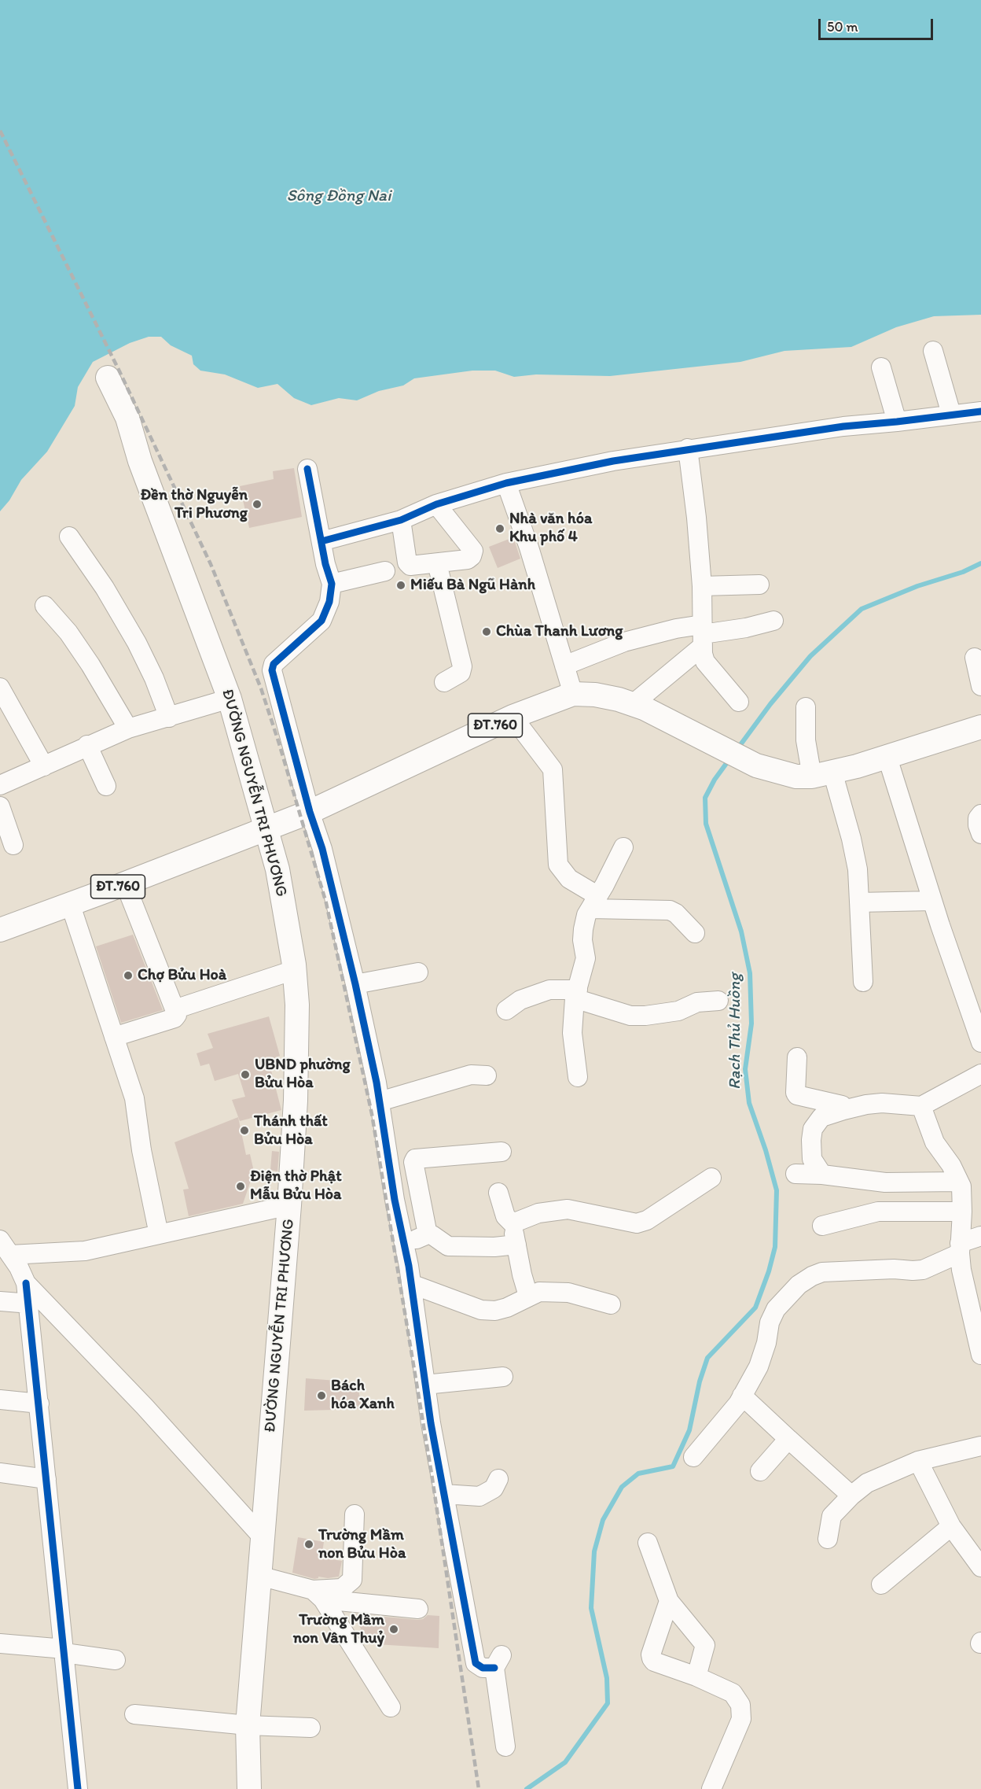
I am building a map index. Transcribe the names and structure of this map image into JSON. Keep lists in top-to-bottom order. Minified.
{"streets":{"main road":["ĐT.760","ĐƯỜNG NGUYỄN TRI PHƯƠNG"]},"crossings":[["ĐT.760","ĐƯỜNG NGUYỄN TRI PHƯƠNG"]],"water":["Sông Đồng Nai","Rạch Thủ Huồng"],"places":["Đền thờ Nguyễn Tri Phương","Nhà văn hóa Khu phố 4","Miếu Bà Ngũ Hành","Chùa Thanh Lương","Chợ Bửu Hoà","UBND phường Bửu Hòa","Thánh thất Bửu Hòa","Điện thờ Phật Mẫu Bửu Hòa","Bách hóa Xanh","Trường Mầm non Bửu Hòa","Trường Mầm non Vân Thuỷ"],"scale_bar":"50 m"}
